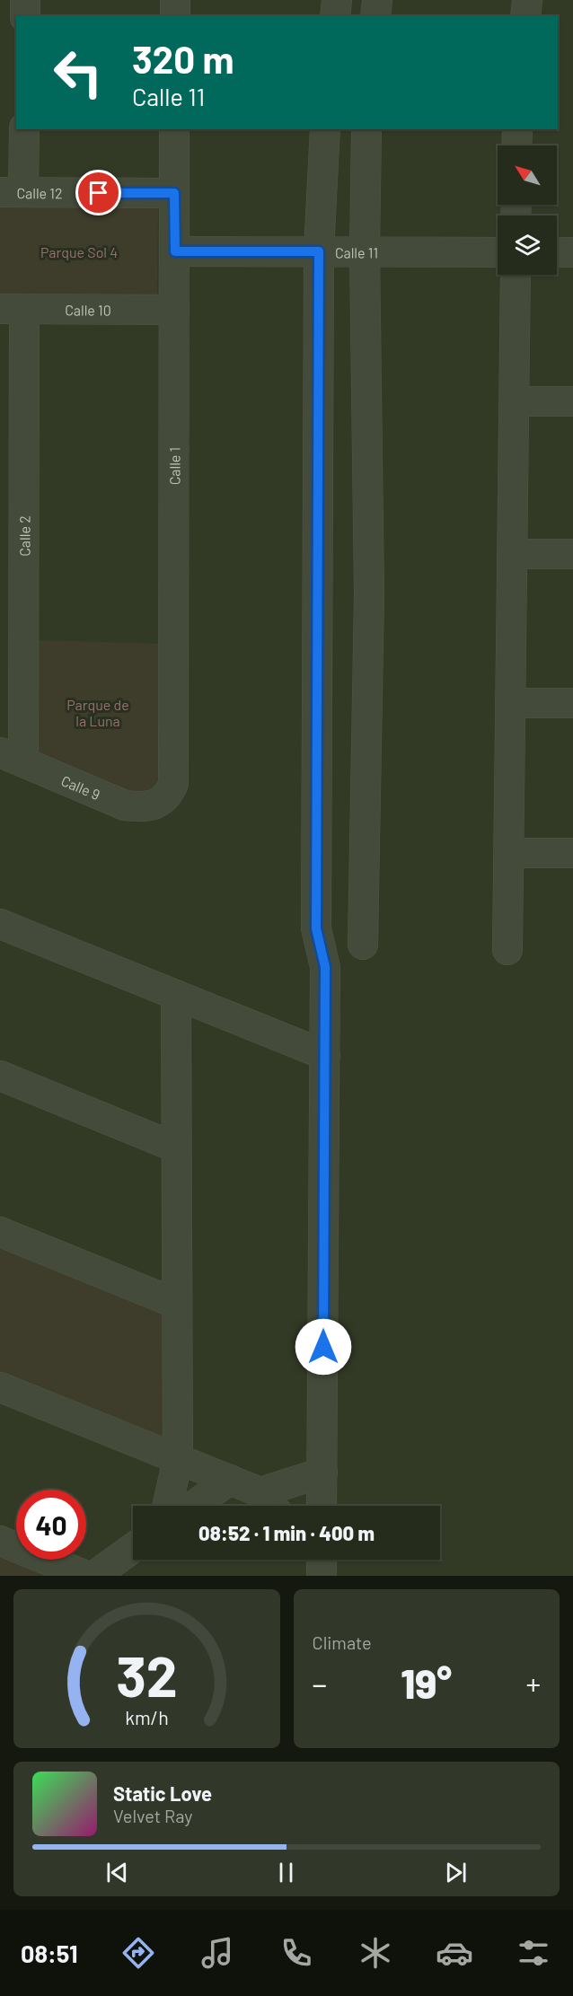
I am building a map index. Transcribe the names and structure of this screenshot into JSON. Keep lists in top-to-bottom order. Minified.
{"streets":{"street":["Calle 12","Calle 11","Calle 10","Calle 1","Calle 2","Calle 9"]},"crossings":[["Calle 12","Calle 1"],["Calle 11","Calle 1"],["Calle 10","Calle 1"],["Calle 10","Calle 2"],["Calle 1","Calle 9"],["Calle 2","Calle 9"]],"parks":["Parque Sol 4","Parque de la Luna"],"north":"top left","page":{"turn":["320 m","Calle 11"],"limit":"40","trip":"08:52 · 1 min · 400 m","tile":"Climate","heat":["−","19°","+"],"song":["Static Love","Velvet Ray"],"tabs":"08:51","gauge":["32","km/h"]}}
